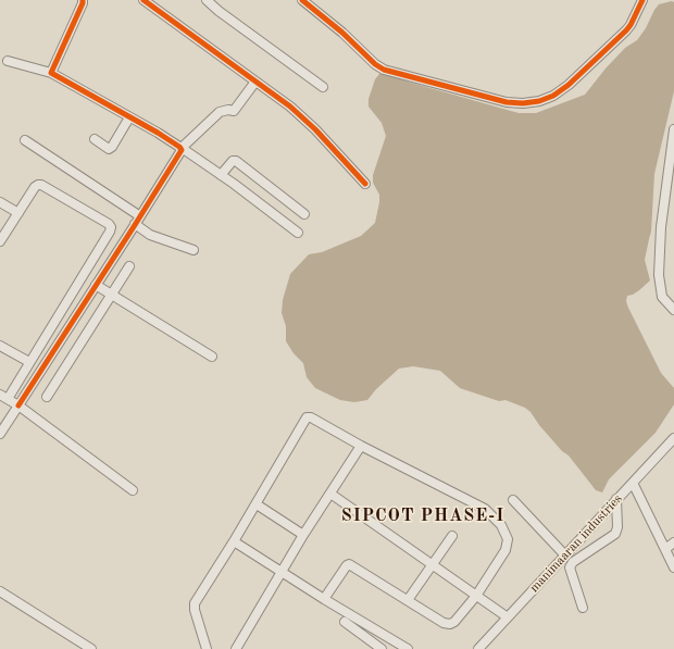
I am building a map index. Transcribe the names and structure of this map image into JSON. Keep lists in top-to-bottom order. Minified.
{"streets":{"street":["manimaaran industries"]},"districts":["SIPCOT PHASE-I"]}
